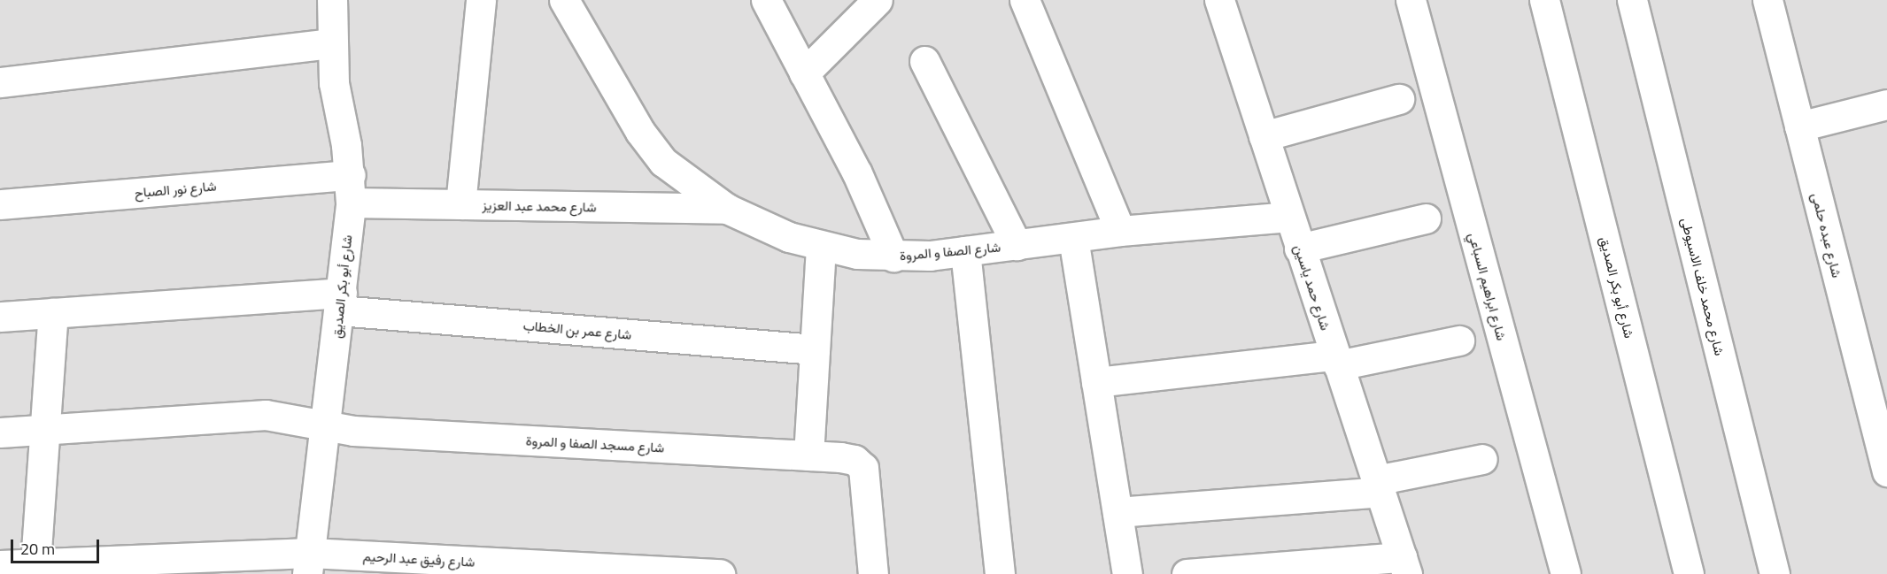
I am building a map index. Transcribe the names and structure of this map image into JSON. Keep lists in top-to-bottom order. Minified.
{"streets":{"street":["شارع نور الصباح","شارع محمد عبد العزيز","شارع عبده حلمى","شارع الصفا و المروة","شارع أبو بكر الصديق","شارع ابراهيم السباعي","شارع محمد خلف الاسيوطى","شارع حمد ياسين","شارع عمر بن الخطاب","شارع مسجد الصفا و المروة","شارع رفيق عبد الرحيم"]},"crossings":[["شارع نور الصباح","شارع محمد عبد العزيز"],["شارع نور الصباح","شارع أبو بكر الصديق"],["شارع محمد عبد العزيز","شارع الصفا و المروة"],["شارع محمد عبد العزيز","شارع أبو بكر الصديق"],["شارع الصفا و المروة","شارع حمد ياسين"],["شارع أبو بكر الصديق","شارع عمر بن الخطاب"],["شارع أبو بكر الصديق","شارع مسجد الصفا و المروة"],["شارع أبو بكر الصديق","شارع رفيق عبد الرحيم"]],"scale_bar":"20 m"}
